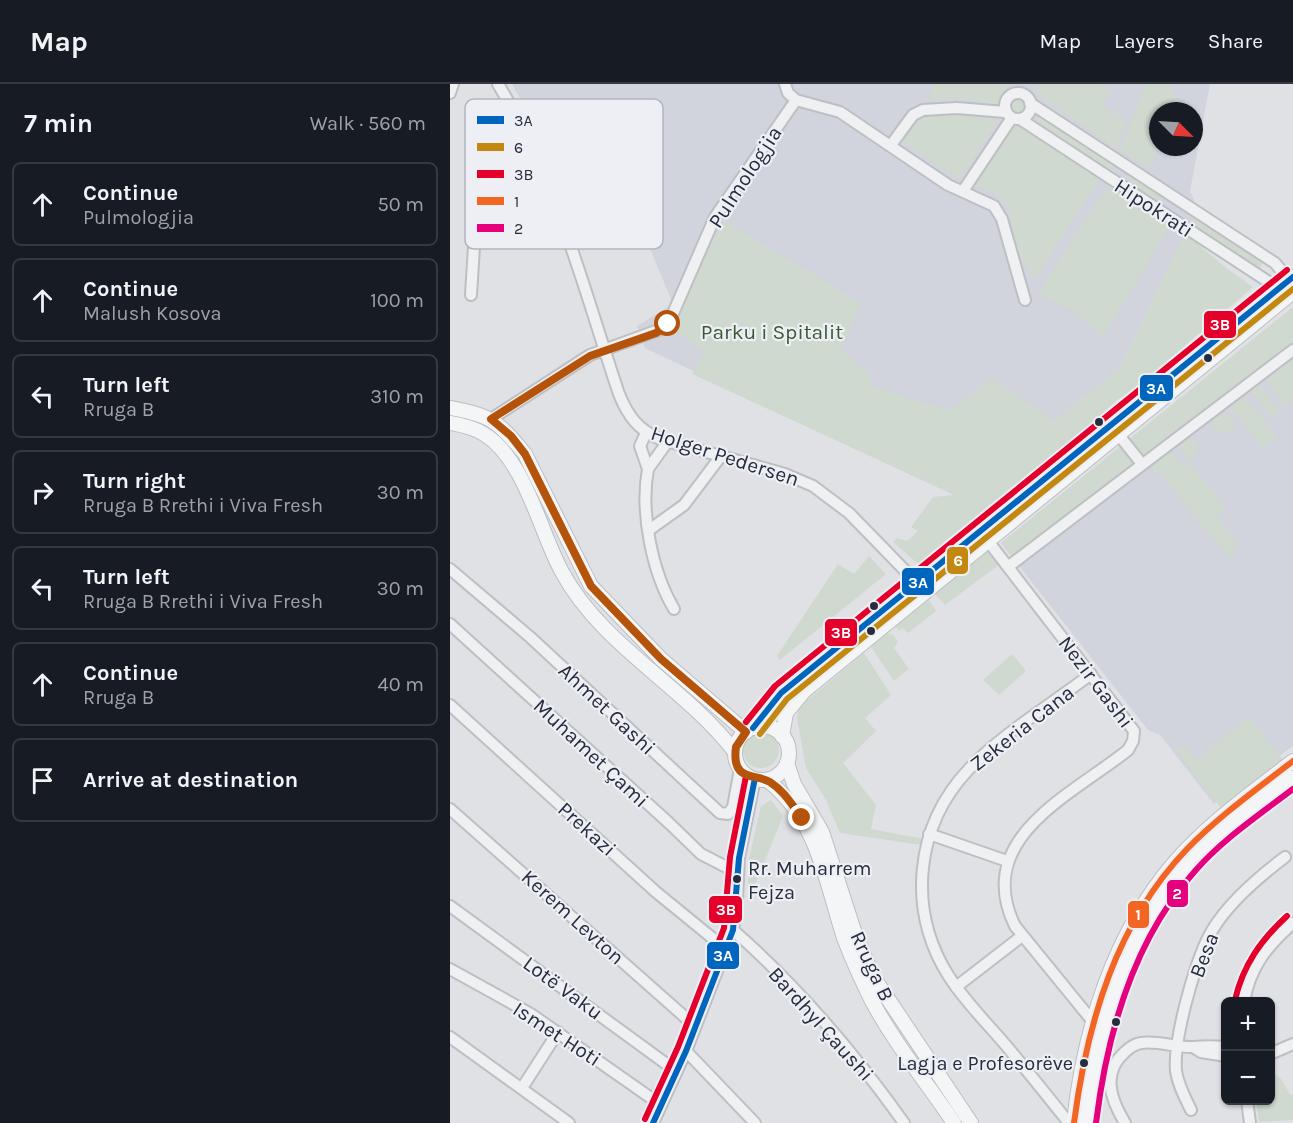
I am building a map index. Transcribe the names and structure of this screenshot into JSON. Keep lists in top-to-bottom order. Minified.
{"streets":{"main road":["Rruga B"],"street":["Pulmologjia","Hipokrati","Holger Pedersen","Nezir Gashi","Ahmet Gashi","Zekeria Cana","Muhamet Çami","Prekazi","Kerem Levton","Besa","Lotë Vaku","Bardhyl Çaushi","Ismet Hoti"]},"crossings":[["Pulmologjia","Holger Pedersen"],["Nezir Gashi","Zekeria Cana"],["Ahmet Gashi","Rruga B"]],"parks":["Parku i Spitalit"],"places":["Rr. Muharrem Fejza","Lagja e Profesorëve"],"lines":["transit line 3B","transit line 3A","transit line 6","transit line 1","transit line 2"],"legend":["3A","6","3B","1","2"],"north":"bottom right","page":{"header":"Map","nav":["Map","Layers","Share"],"heading":["7 min","Walk · 560 m"],"list":[["Continue","Pulmologjia","50 m"],["Continue","Malush Kosova","100 m"],["Turn left","Rruga B","310 m"],["Turn right","Rruga B Rrethi i Viva Fresh","30 m"],["Turn left","Rruga B Rrethi i Viva Fresh","30 m"],["Continue","Rruga B","40 m"],"Arrive at destination"],"map_buttons":["+","−"]}}
